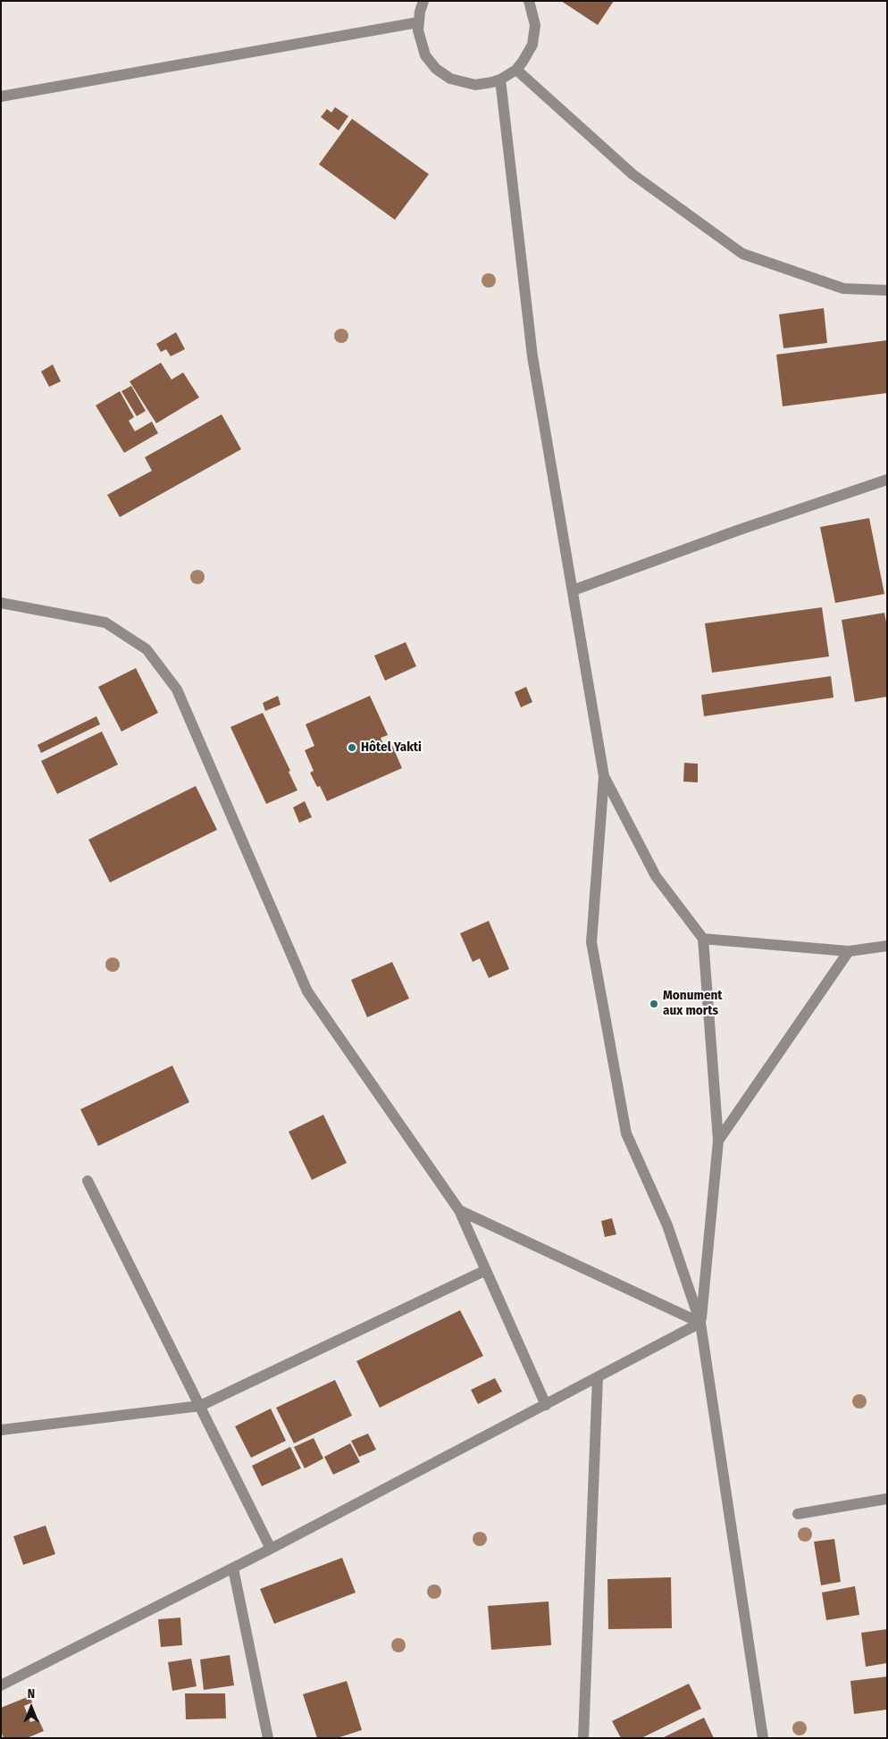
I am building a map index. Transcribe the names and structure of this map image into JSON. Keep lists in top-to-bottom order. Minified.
{"places":["Hôtel Yakti","Monument aux morts"],"north":"top"}
